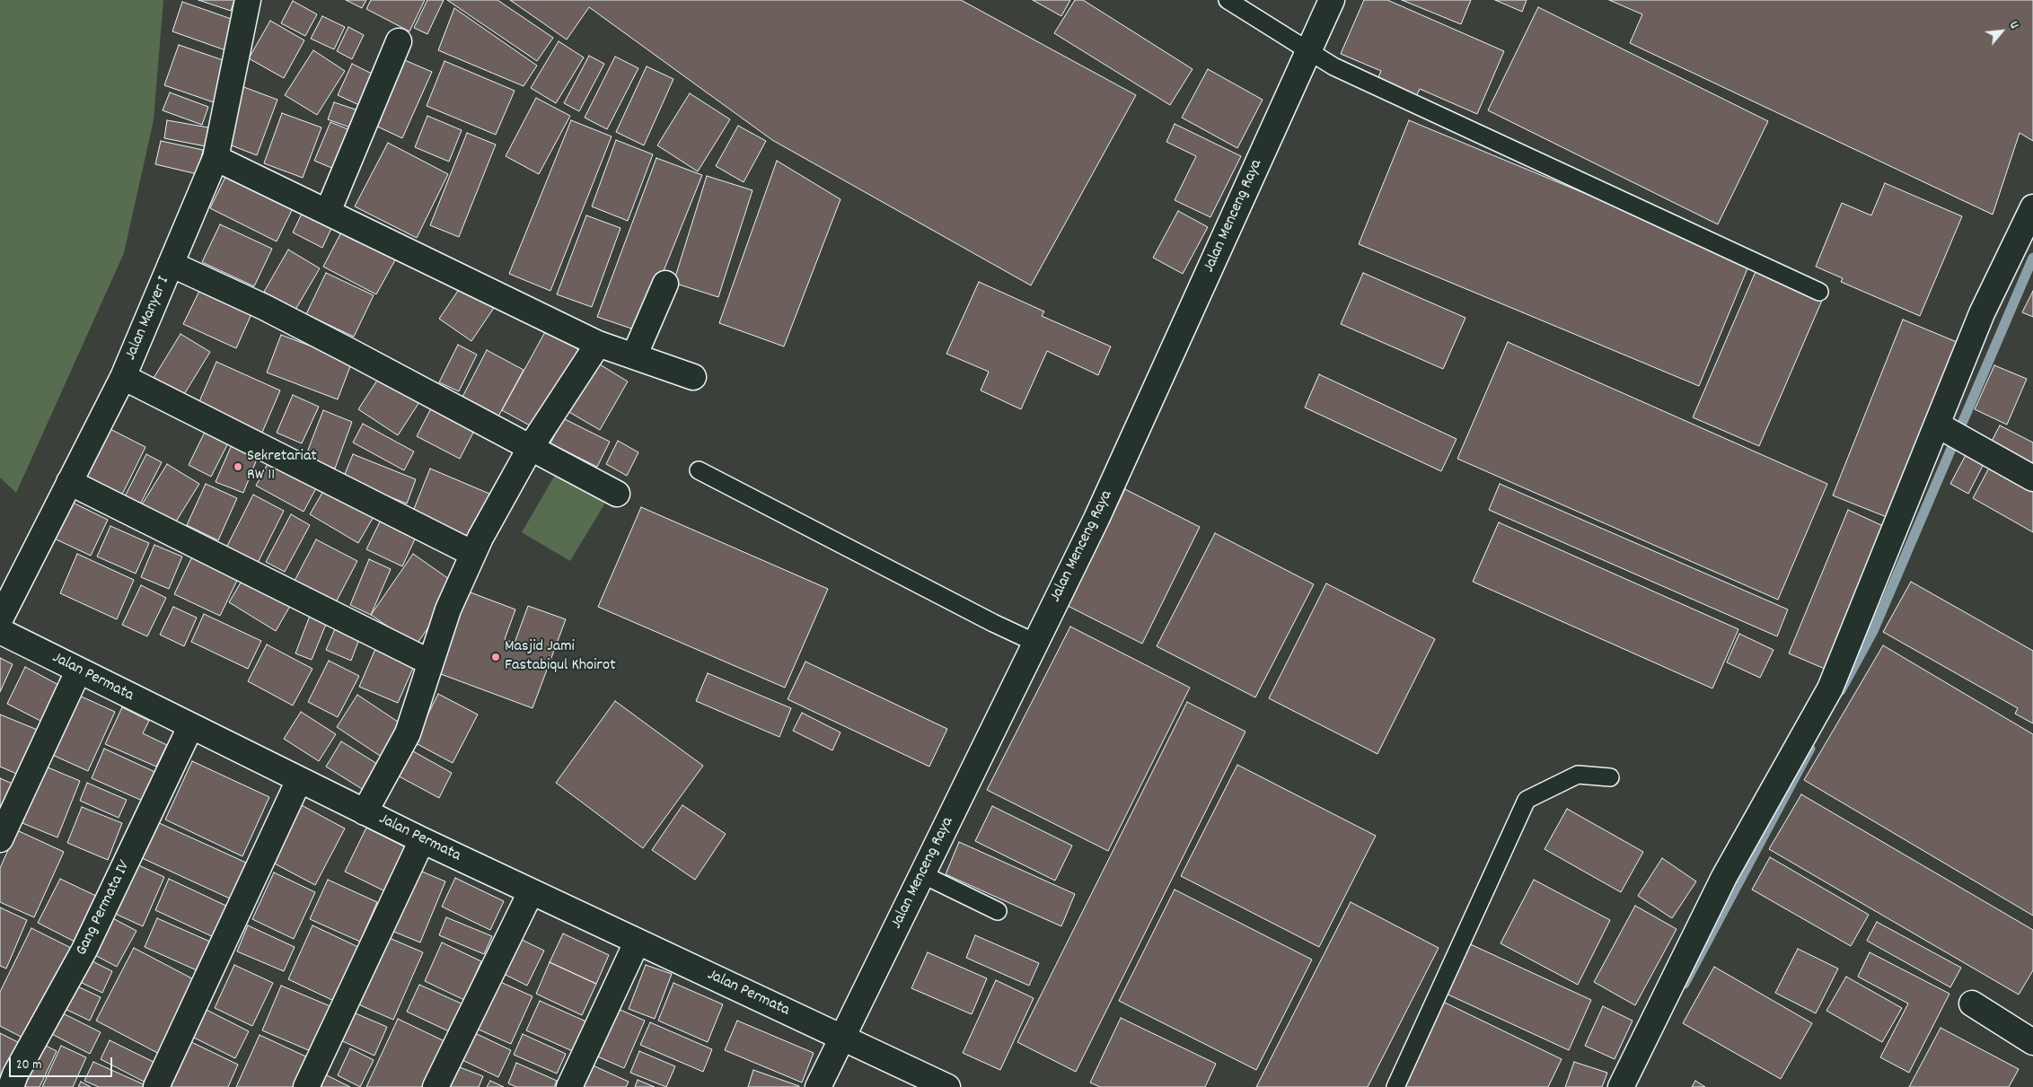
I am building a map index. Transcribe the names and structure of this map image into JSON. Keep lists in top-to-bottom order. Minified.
{"streets":{"street":["Jalan Menceng Raya","Jalan Manyer I","Jalan Permata","Gang Permata IV"]},"crossings":[["Jalan Menceng Raya","Jalan Permata"],["Jalan Permata","Gang Permata IV"]],"places":["Sekretariat RW 11","Masjid Jami Fastabiqul Khoirot"],"scale_bar":"20 m","north":"top right"}
